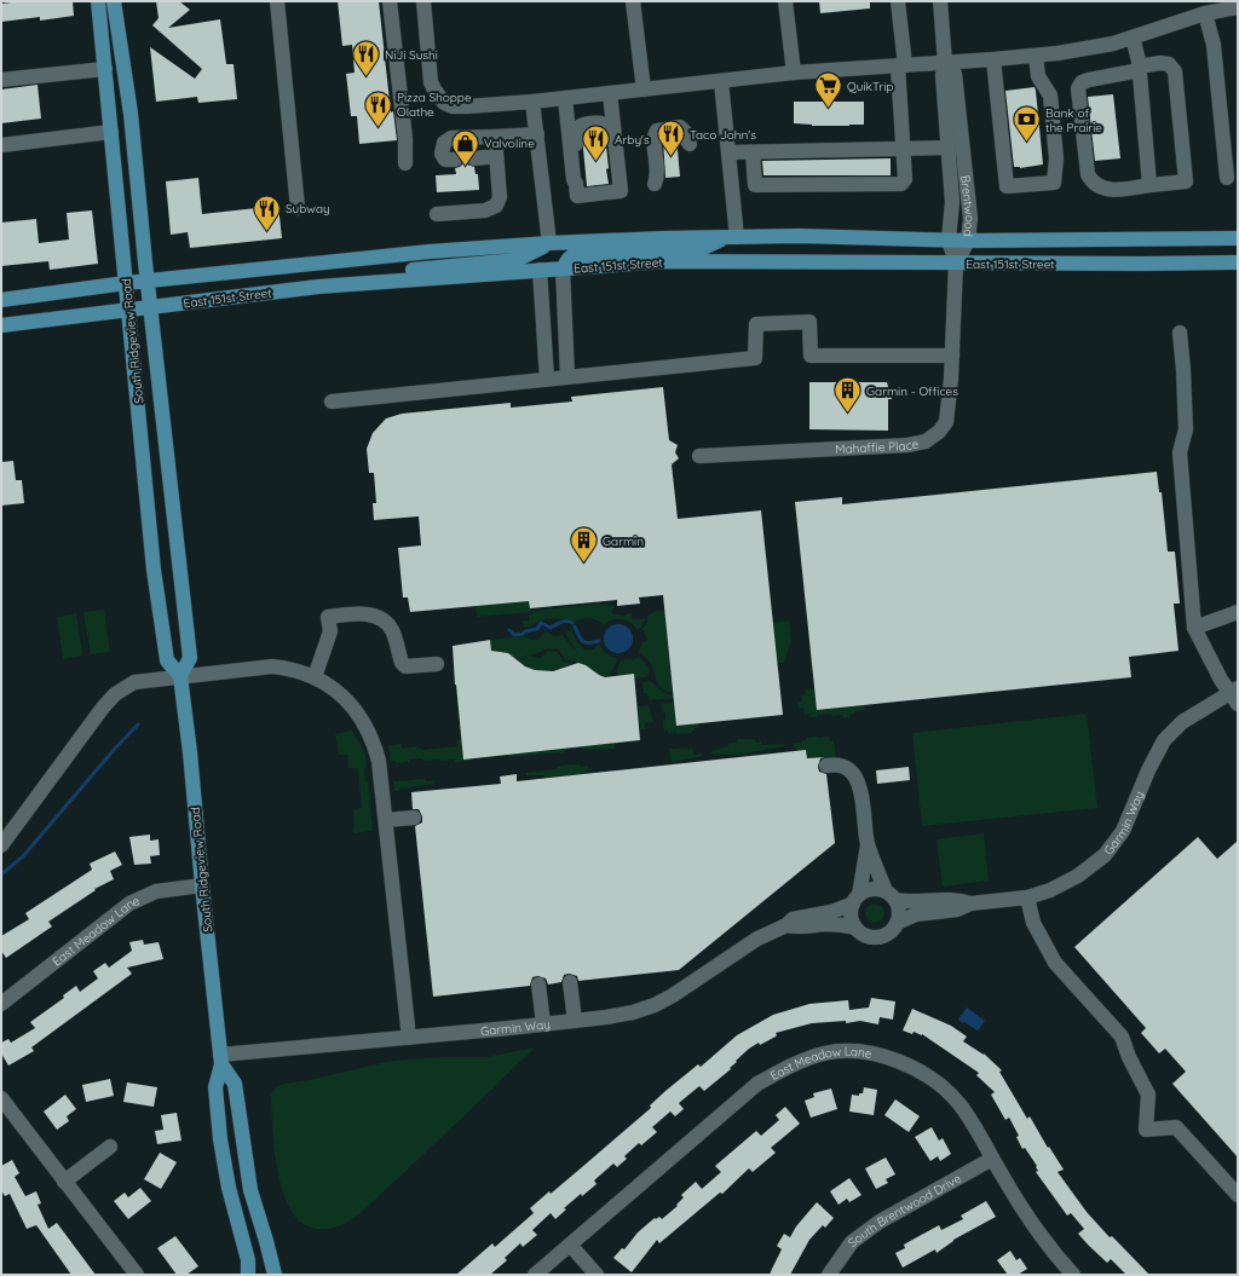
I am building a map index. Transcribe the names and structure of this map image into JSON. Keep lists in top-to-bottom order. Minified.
{"streets":{"main road":["East 151st Street","South Ridgeview Road"],"street":["Brentwood","Mahaffie Place","Garmin Way","East Meadow Lane","South Brentwood Drive"]},"crossings":[["Brentwood","East 151st Street"],["Brentwood","Mahaffie Place"],["East 151st Street","South Ridgeview Road"],["East 151st Street","Mahaffie Place"],["South Ridgeview Road","Garmin Way"],["South Ridgeview Road","East Meadow Lane"],["East Meadow Lane","South Brentwood Drive"]],"places":{"restaurant":["NiJi Sushi","Pizza Shoppe Olathe","Taco John's","Arby's","Subway"],"supermarket":["QuikTrip"],"bank":["Bank of the Prairie"],"shop":["Valvoline"],"building":["Garmin - Offices","Garmin"]}}
